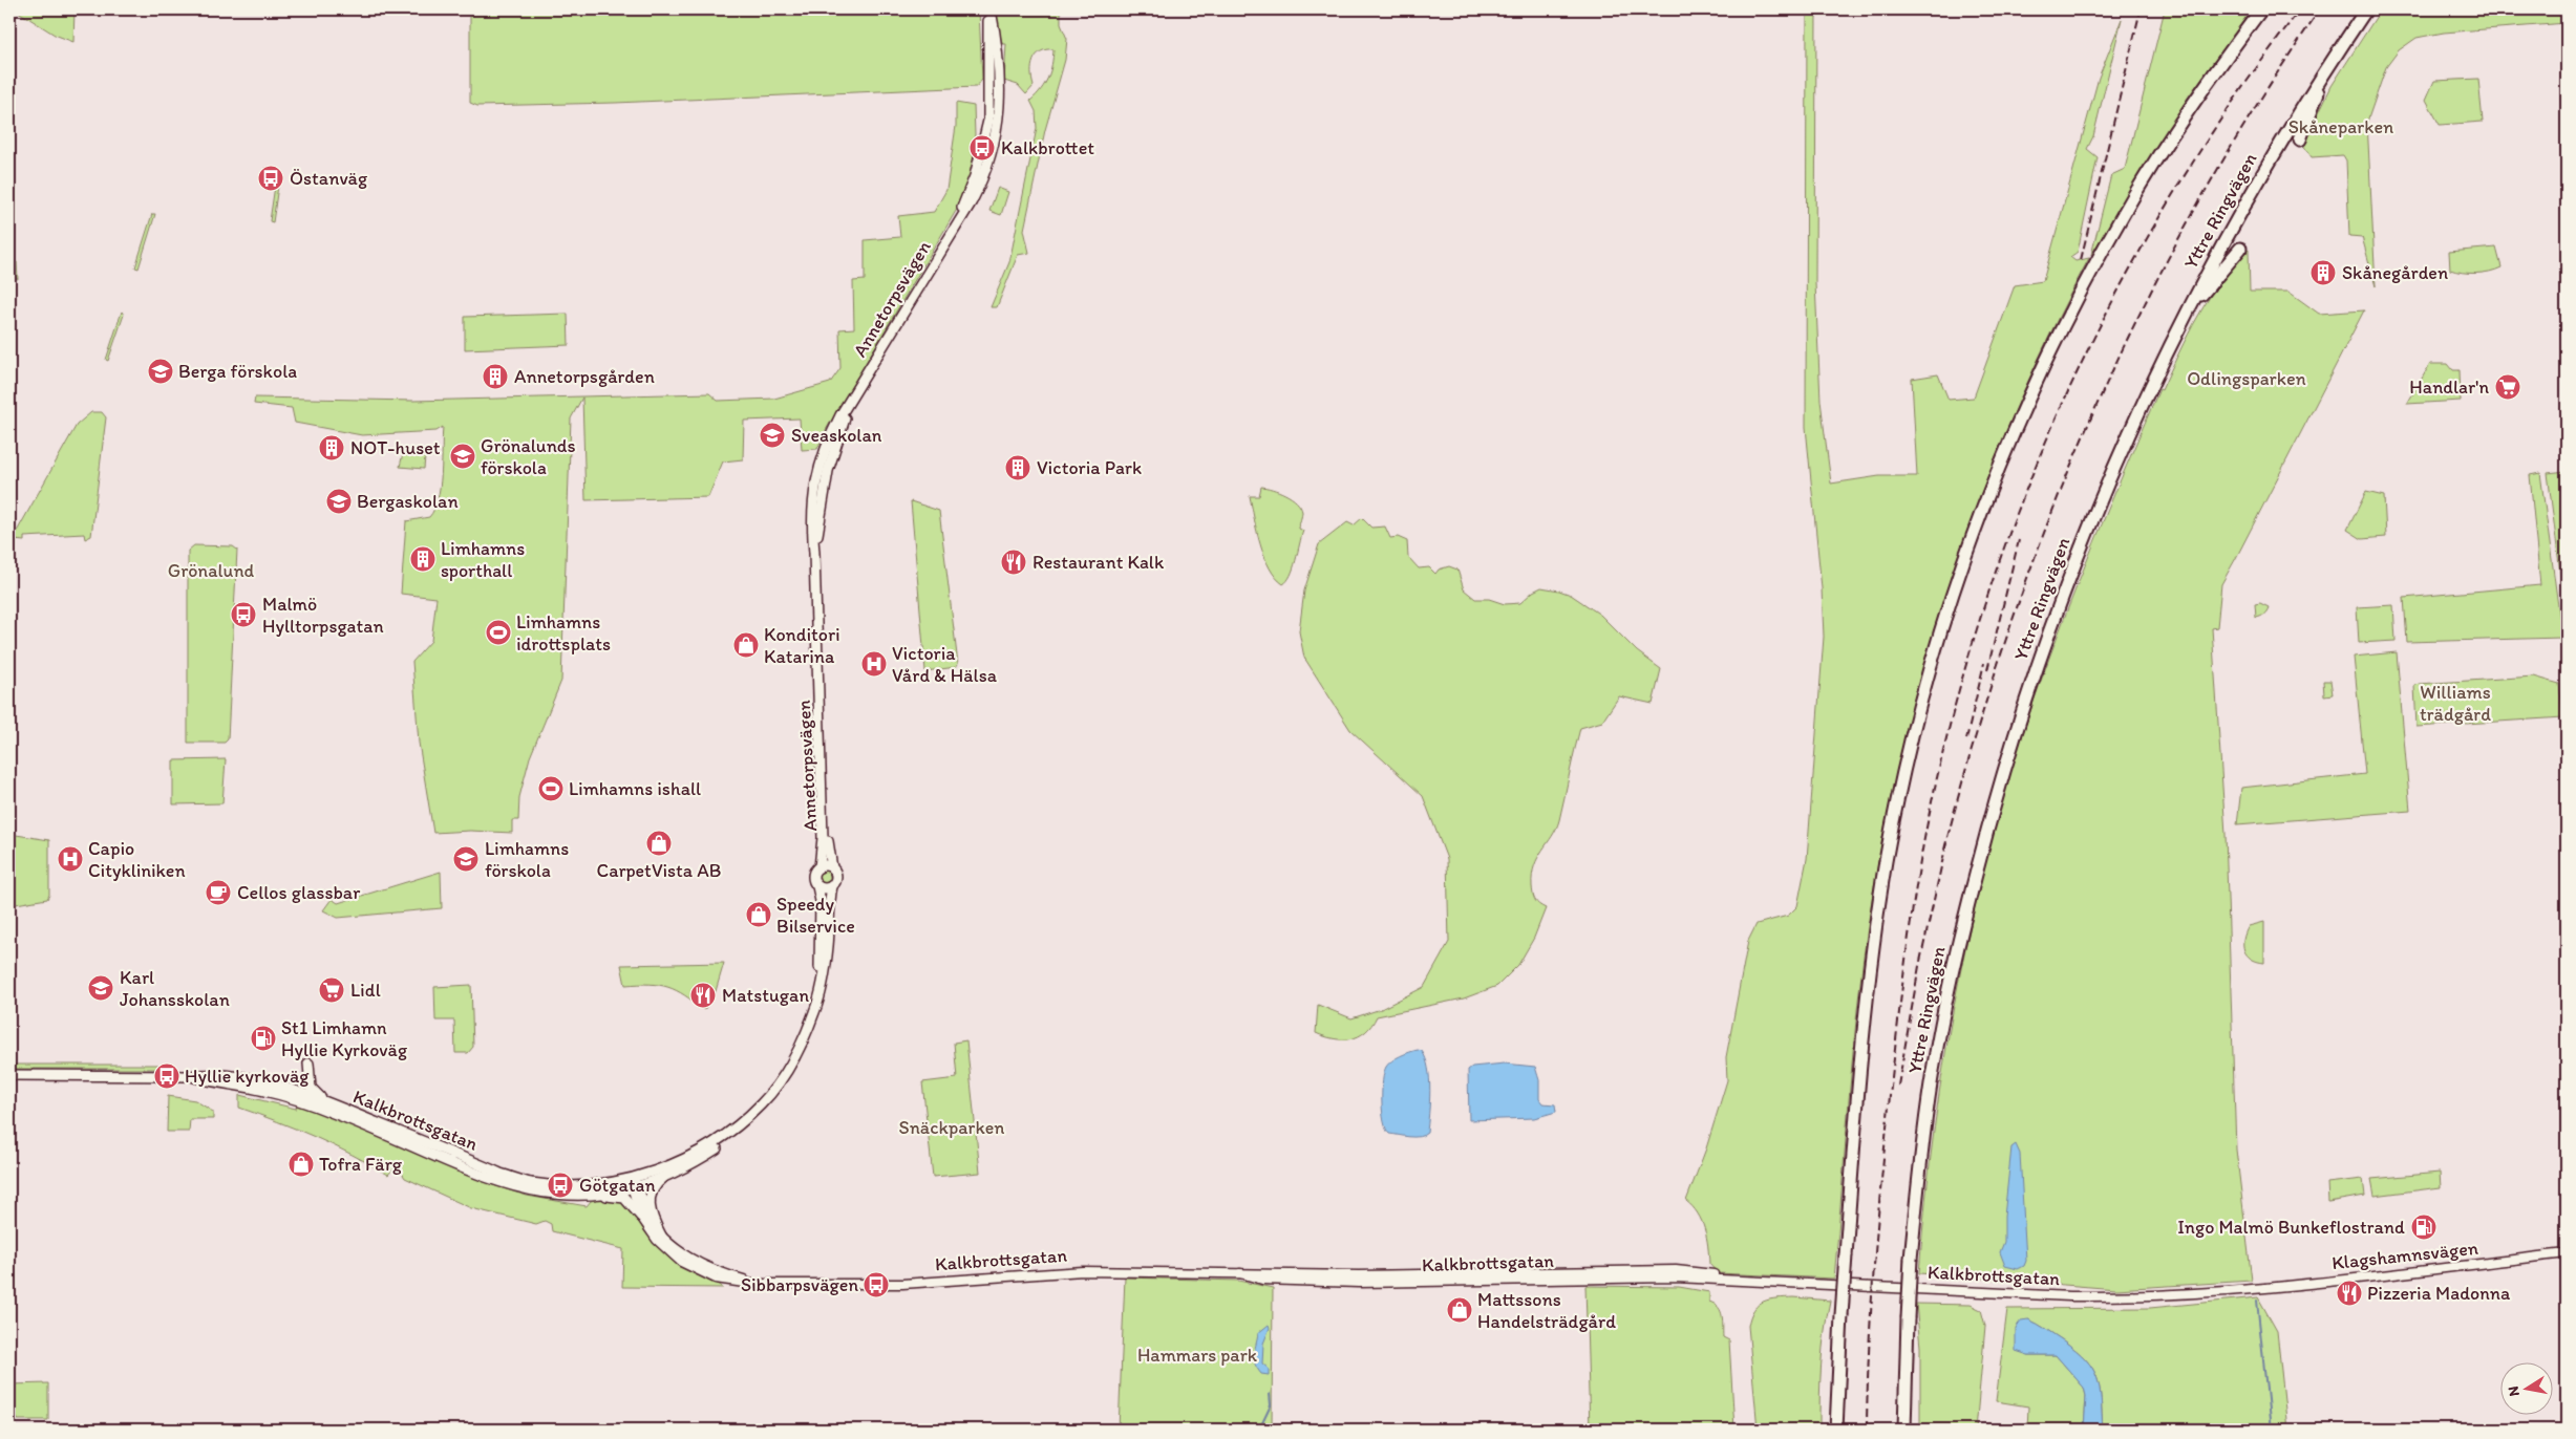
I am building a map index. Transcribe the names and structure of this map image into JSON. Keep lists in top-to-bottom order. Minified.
{"streets":{"highway":["Yttre Ringvägen"],"main road":["Annetorpsvägen","Kalkbrottsgatan"],"street":["Klagshamnsvägen"]},"crossings":[["Annetorpsvägen","Kalkbrottsgatan"],["Kalkbrottsgatan","Klagshamnsvägen"]],"parks":["Skåneparken","Odlingsparken","Grönalund","Williams trädgård","Snäckparken","Hammars park"],"places":{"bus stop":["Kalkbrottet","Östanväg","Malmö Hylltorpsgatan","Hyllie kyrkoväg","Götgatan","Sibbarpsvägen"],"building":["Skånegården","Annetorpsgården","NOT-huset","Victoria Park","Limhamns sporthall"],"school or university":["Berga förskola","Sveaskolan","Grönalunds förskola","Bergaskolan","Limhamns förskola","Karl Johansskolan"],"supermarket":["Handlar'n","Lidl"],"restaurant":["Restaurant Kalk","Matstugan","Pizzeria Madonna"],"sports":["Limhamns idrottsplats","Limhamns ishall"],"shop":["Konditori Katarina","CarpetVista AB","Speedy Bilservice","Tofra Färg","Mattssons Handelsträdgård"],"hospital":["Victoria Vård & Hälsa","Capio Citykliniken"],"cafe":["Cellos glassbar"],"fuel station":["St1 Limhamn Hyllie Kyrkoväg","Ingo Malmö Bunkeflostrand"]},"north":"left"}
